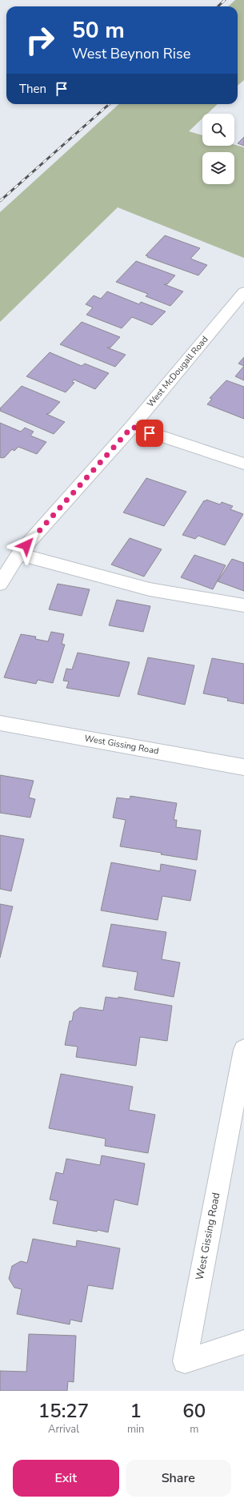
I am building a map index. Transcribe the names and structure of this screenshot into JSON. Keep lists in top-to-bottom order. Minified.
{"streets":{"street":["West McDougall Road","West Gissing Road"]},"page":{"turn":["50 m","West Beynon Rise"],"then":"Then","eta":["15:27","Arrival","1","min","60","m"],"buttons":["Exit","Share"]}}
